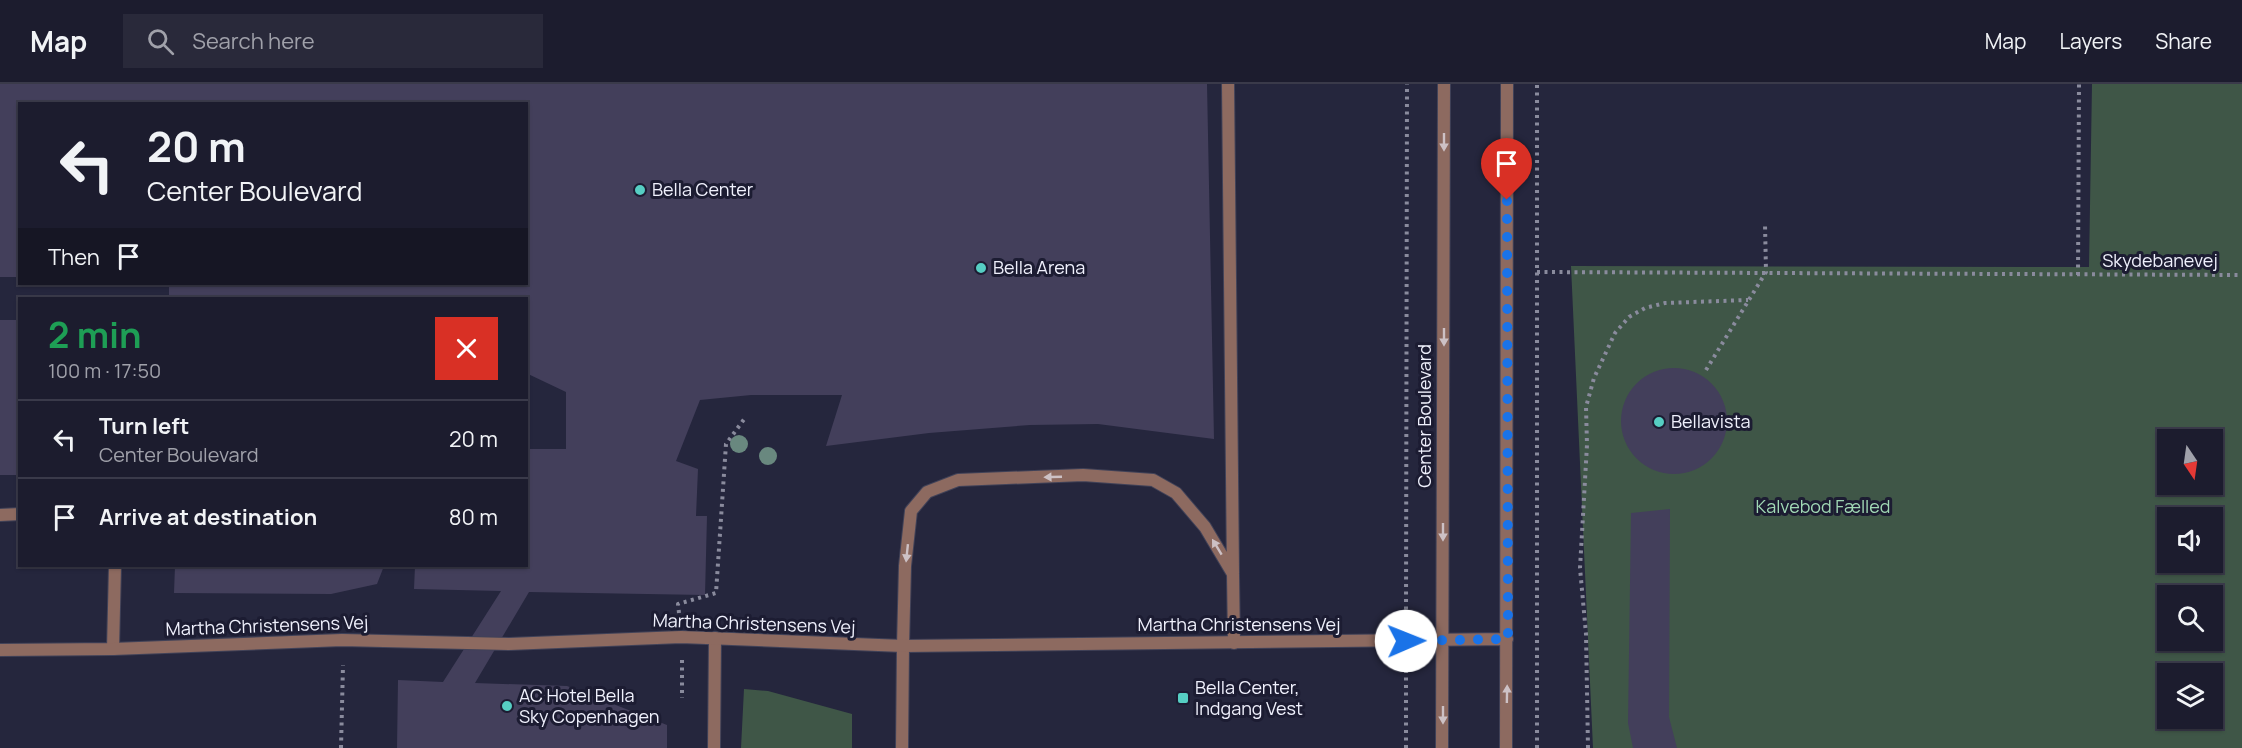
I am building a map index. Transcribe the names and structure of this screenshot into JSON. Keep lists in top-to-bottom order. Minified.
{"streets":{"street":["Center Boulevard","Martha Christensens Vej"],"path":["Skydebanevej"]},"crossings":[["Center Boulevard","Martha Christensens Vej"]],"parks":["Kalvebod Fælled"],"places":{"other":["Bella Center","Bella Arena","Bellavista","AC Hotel Bella Sky Copenhagen"],"transit":["Bella Center, Indgang Vest"]},"north":"bottom","page":{"header":"Map","search":"Search here","nav":["Map","Layers","Share"],"turn":["20 m","Center Boulevard"],"then":"Then","heading":["2 min","100 m · 17:50"],"list":[{"name":"Turn left","note":"Center Boulevard","value":"20 m"},{"name":"Arrive at destination","value":"80 m"}]}}
